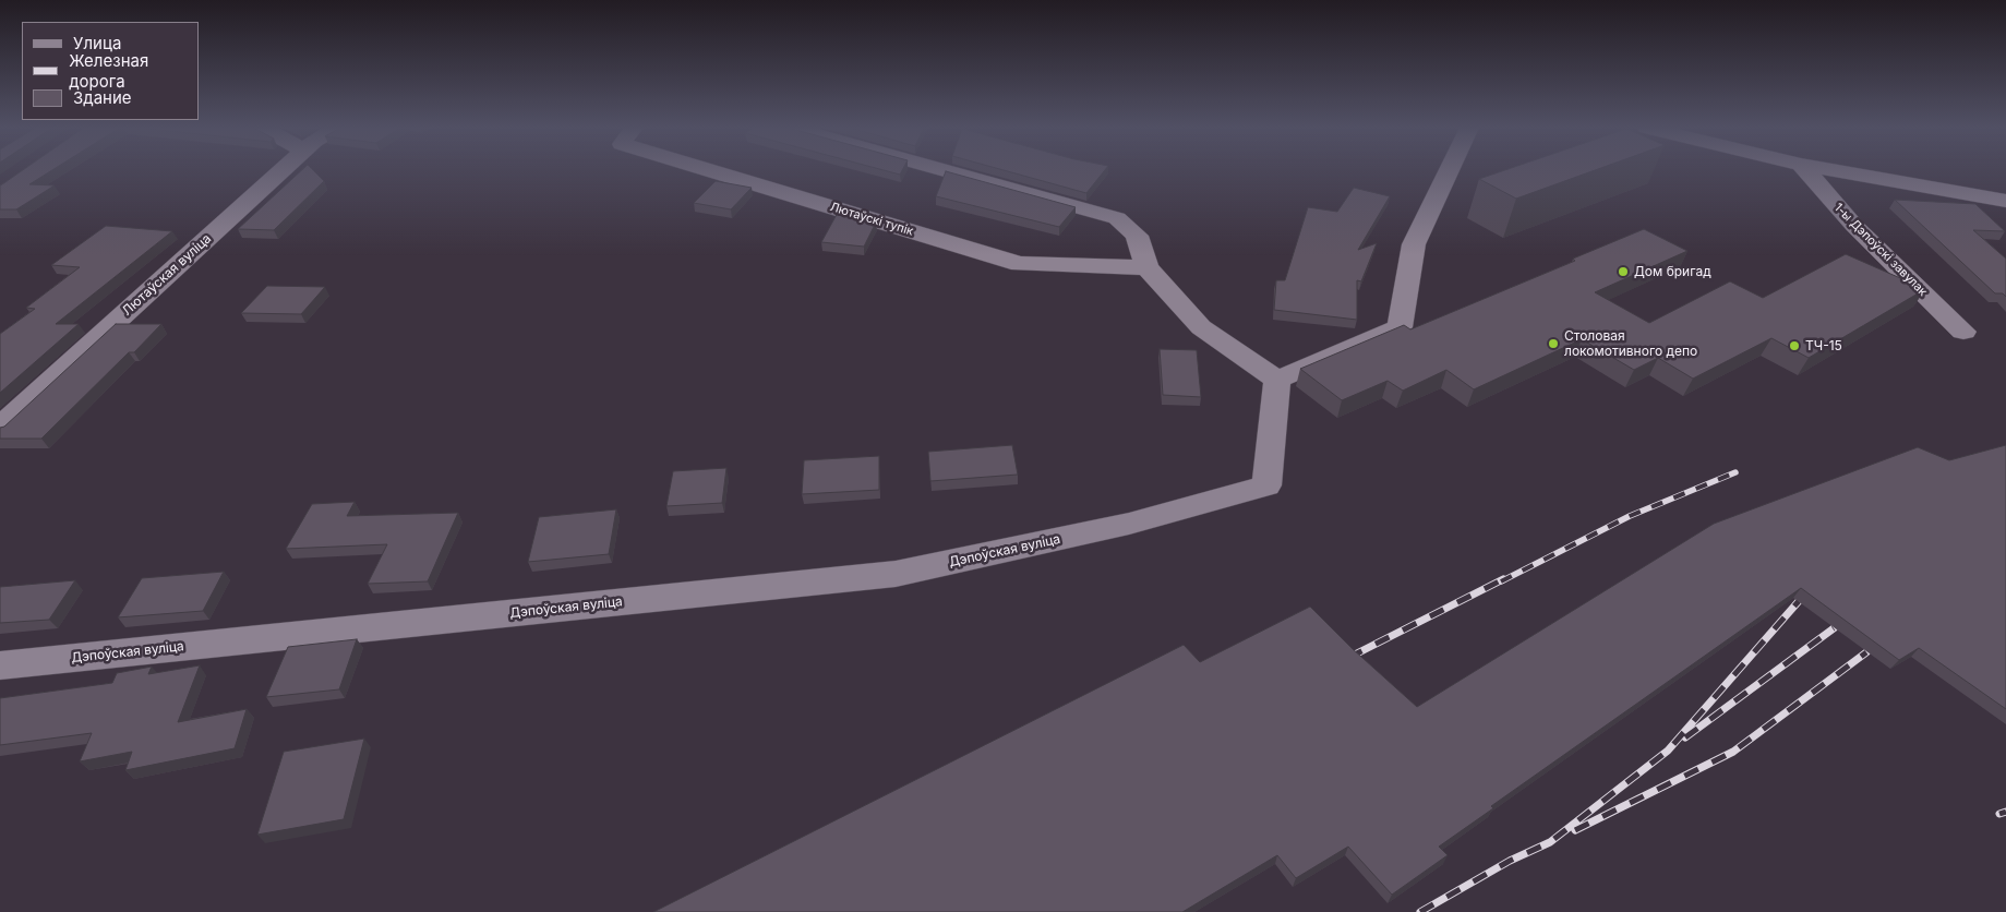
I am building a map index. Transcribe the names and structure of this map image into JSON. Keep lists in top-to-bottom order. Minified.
{"streets":{"street":["Лютаўскі тупік","1-ы Дэпоўскі завулак","Лютаўская вуліца","Дэпоўская вуліца"]},"places":["Дом бригад","Столовая локомотивного депо","ТЧ-15"],"legend":["Улица","Железная дорога","Здание"]}
